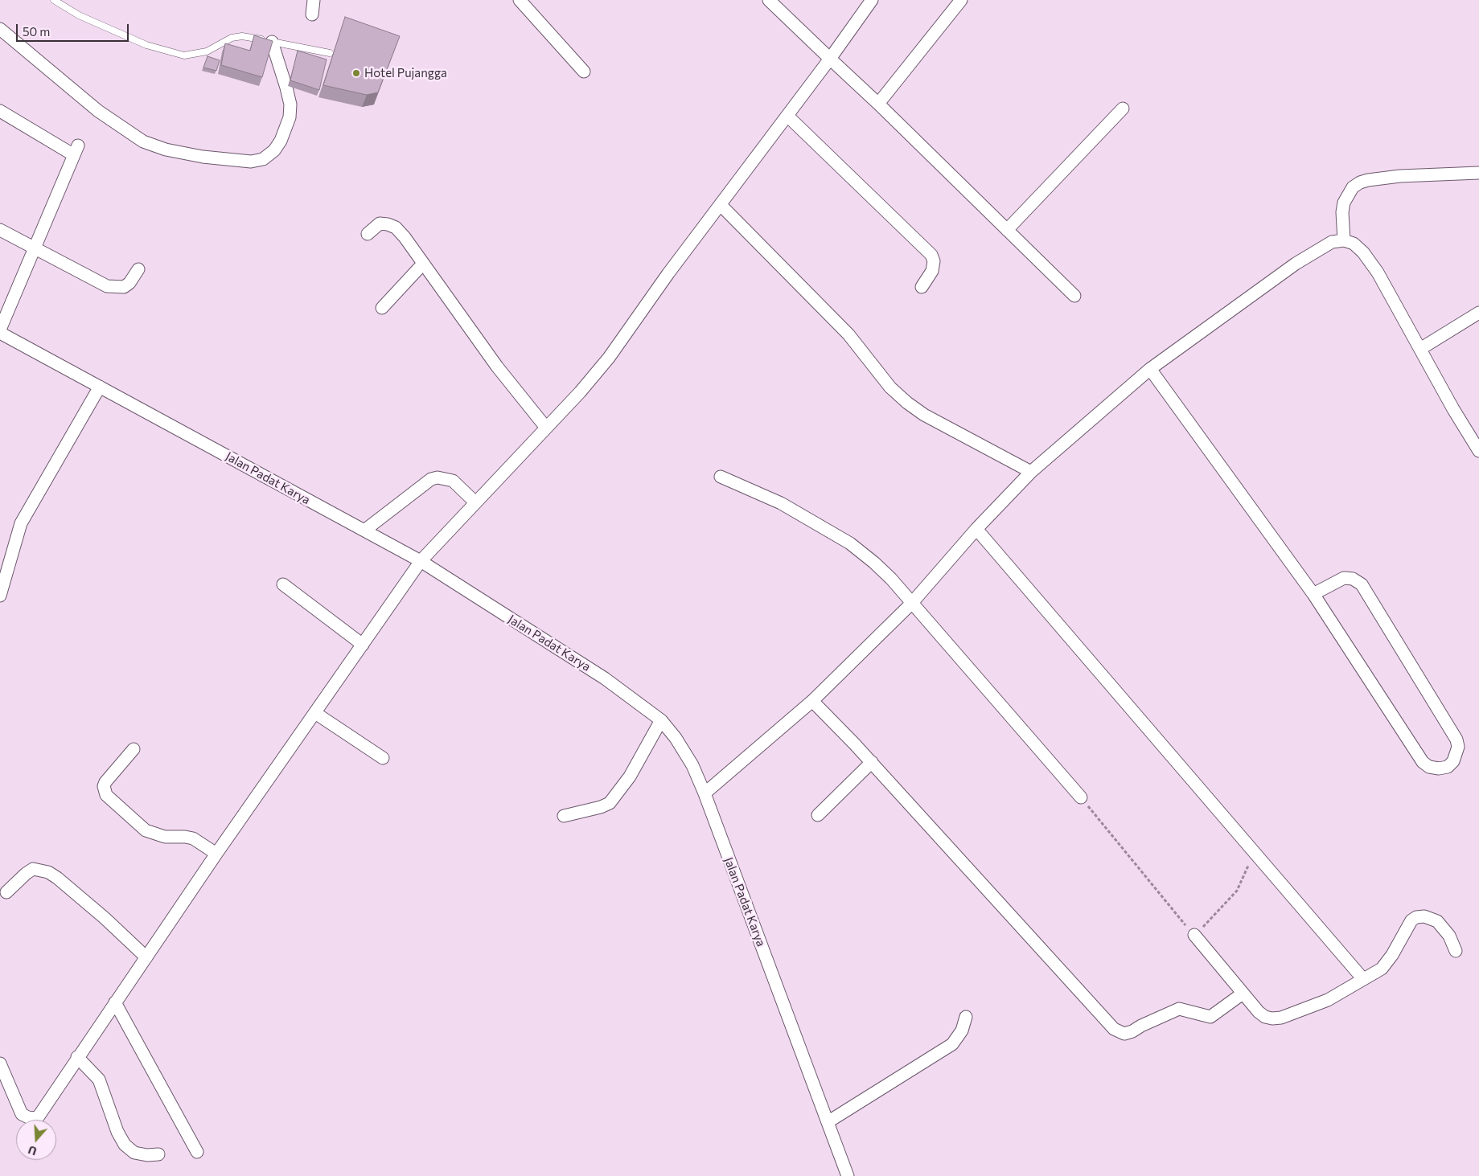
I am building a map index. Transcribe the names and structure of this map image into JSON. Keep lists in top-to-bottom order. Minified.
{"streets":{"street":["Jalan Padat Karya"]},"places":["Hotel Pujangga"],"scale_bar":"50 m","north":"bottom"}
